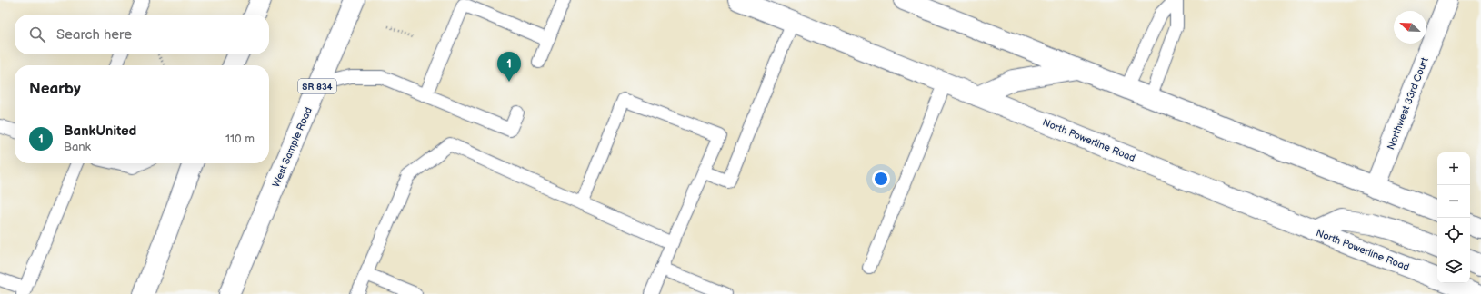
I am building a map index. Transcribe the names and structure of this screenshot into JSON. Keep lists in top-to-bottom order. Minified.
{"streets":{"main road":["SR 834","Northwest 33rd Court","North Powerline Road","West Sample Road"]},"north":"top left","page":{"search":"Search here","pins":"1","heading":"Nearby","list":[{"mark":"1","name":"BankUnited","note":"Bank","value":"110 m"}],"map_buttons":["+","−"]}}
